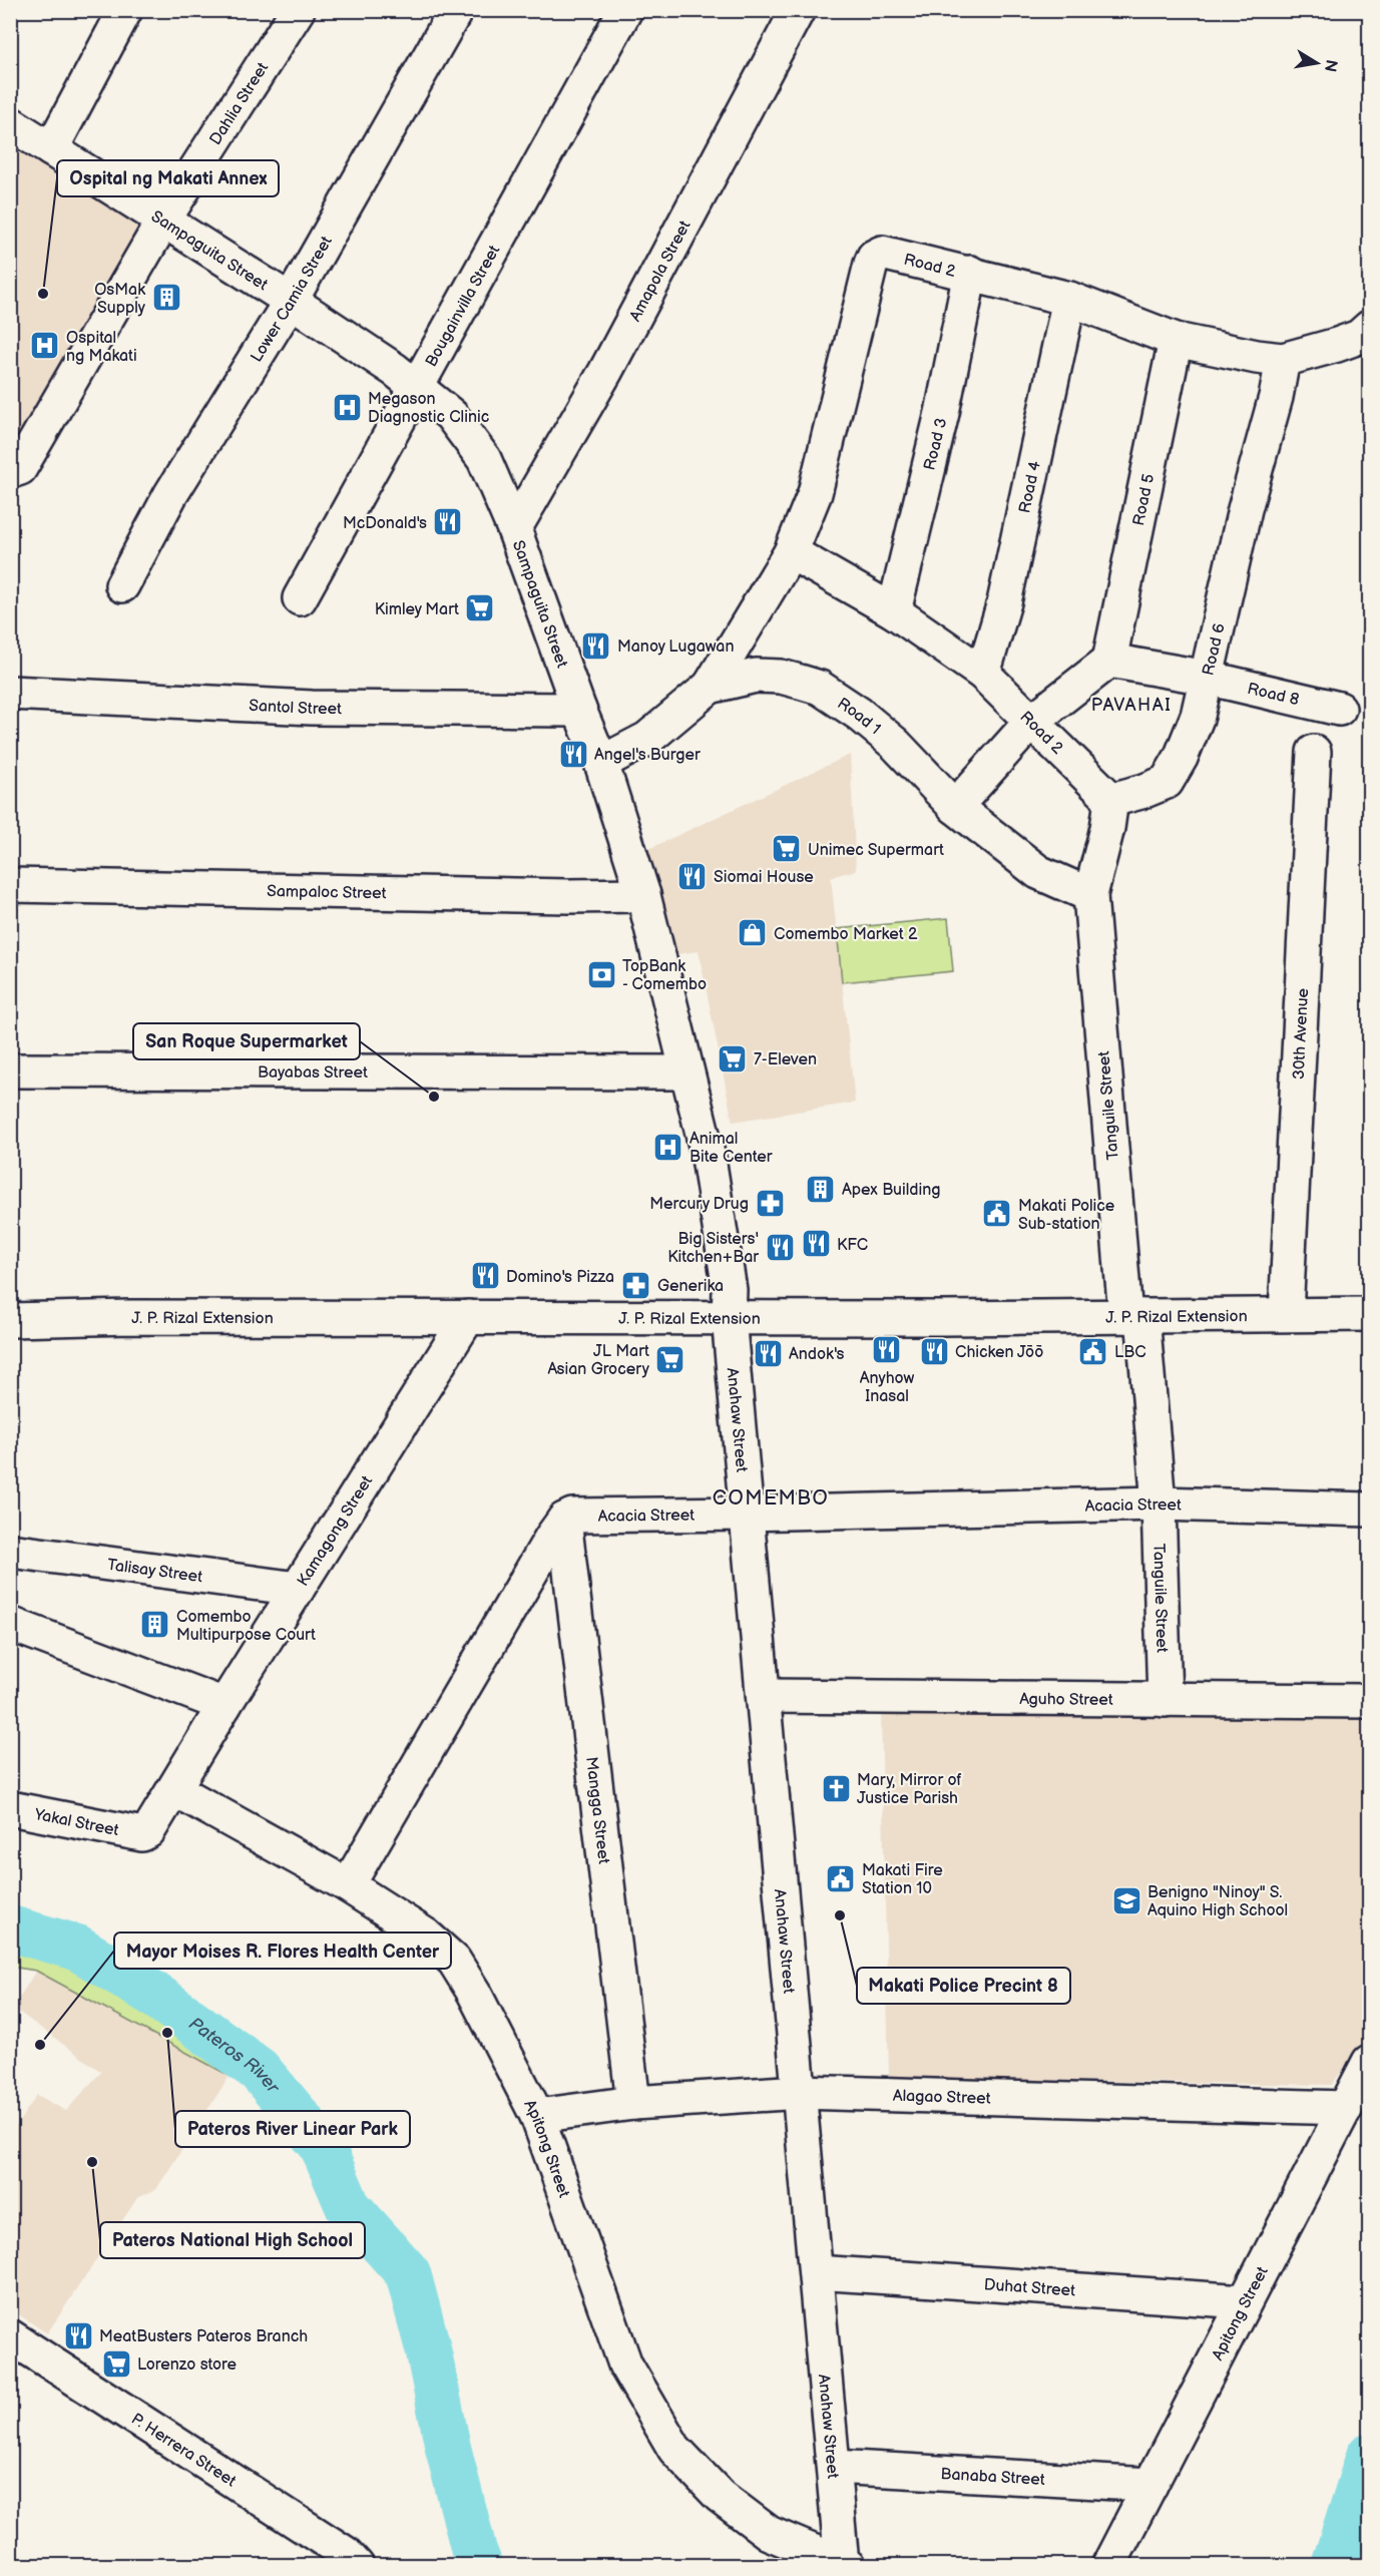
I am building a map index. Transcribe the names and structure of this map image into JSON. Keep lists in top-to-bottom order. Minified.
{"streets":{"street":["Dahlia Street","Sampaguita Street","Road 2","Amapola Street","Lower Camia Street","Bougainvilla Street","Road 3","Road 4","Road 5","Road 6","Road 8","Santol Street","Road 1","Sampaloc Street","30th Avenue","Bayabas Street","Tanguile Street","J. P. Rizal Extension","Anahaw Street","Acacia Street","Kamagong Street","Talisay Street","Aguho Street","Mangga Street","Yakal Street","Alagao Street","Apitong Street","Duhat Street","P. Herrera Street","Banaba Street"]},"crossings":[["Dahlia Street","Sampaguita Street"],["Sampaguita Street","Amapola Street"],["Sampaguita Street","Lower Camia Street"],["Sampaguita Street","Bougainvilla Street"],["Sampaguita Street","Santol Street"],["Sampaguita Street","Road 1"],["Sampaguita Street","Sampaloc Street"],["Sampaguita Street","Bayabas Street"],["Sampaguita Street","J. P. Rizal Extension"],["Sampaguita Street","Anahaw Street"],["Road 2","Road 3"],["Road 2","Road 4"],["Road 2","Road 5"],["Road 2","Road 6"],["Road 2","Road 1"],["Road 6","Road 8"],["Road 1","Tanguile Street"],["30th Avenue","J. P. Rizal Extension"],["Tanguile Street","J. P. Rizal Extension"],["Tanguile Street","Acacia Street"],["Tanguile Street","Aguho Street"],["J. P. Rizal Extension","Anahaw Street"],["J. P. Rizal Extension","Kamagong Street"],["Anahaw Street","Acacia Street"],["Anahaw Street","Aguho Street"],["Anahaw Street","Alagao Street"],["Anahaw Street","Apitong Street"],["Anahaw Street","Duhat Street"],["Anahaw Street","Banaba Street"],["Acacia Street","Mangga Street"],["Kamagong Street","Talisay Street"],["Kamagong Street","Yakal Street"],["Kamagong Street","Apitong Street"],["Mangga Street","Alagao Street"],["Alagao Street","Apitong Street"],["Apitong Street","Duhat Street"],["Apitong Street","Banaba Street"]],"districts":["PAVAHAI","COMEMBO"],"water":["Pateros River"],"places":{"other":["Ospital ng Makati Annex","San Roque Supermarket","Makati Police Precint 8","Pateros River Linear Park","Mayor Moises R. Flores Health Center","Pateros National High School"],"building":["OsMak Supply","Apex Building","Comembo Multipurpose Court"],"hospital":["Ospital ng Makati","Megason Diagnostic Clinic","Animal Bite Center"],"restaurant":["McDonald's","Manoy Lugawan","Angel's Burger","Siomai House","KFC","Big Sisters' Kitchen+Bar","Domino's Pizza","Anyhow Inasal","Chicken Jōō","Andok's","MeatBusters Pateros Branch"],"supermarket":["Kimley Mart","Unimec Supermart","7-Eleven","JL Mart Asian Grocery","Lorenzo store"],"shop":["Comembo Market 2"],"bank":["TopBank - Comembo"],"pharmacy":["Mercury Drug","Generika"],"public building":["Makati Police Sub-station","LBC","Makati Fire Station 10"],"church":["Mary, Mirror of Justice Parish"],"school or university":["Benigno \"Ninoy\" S. Aquino High School"]},"north":"right"}
